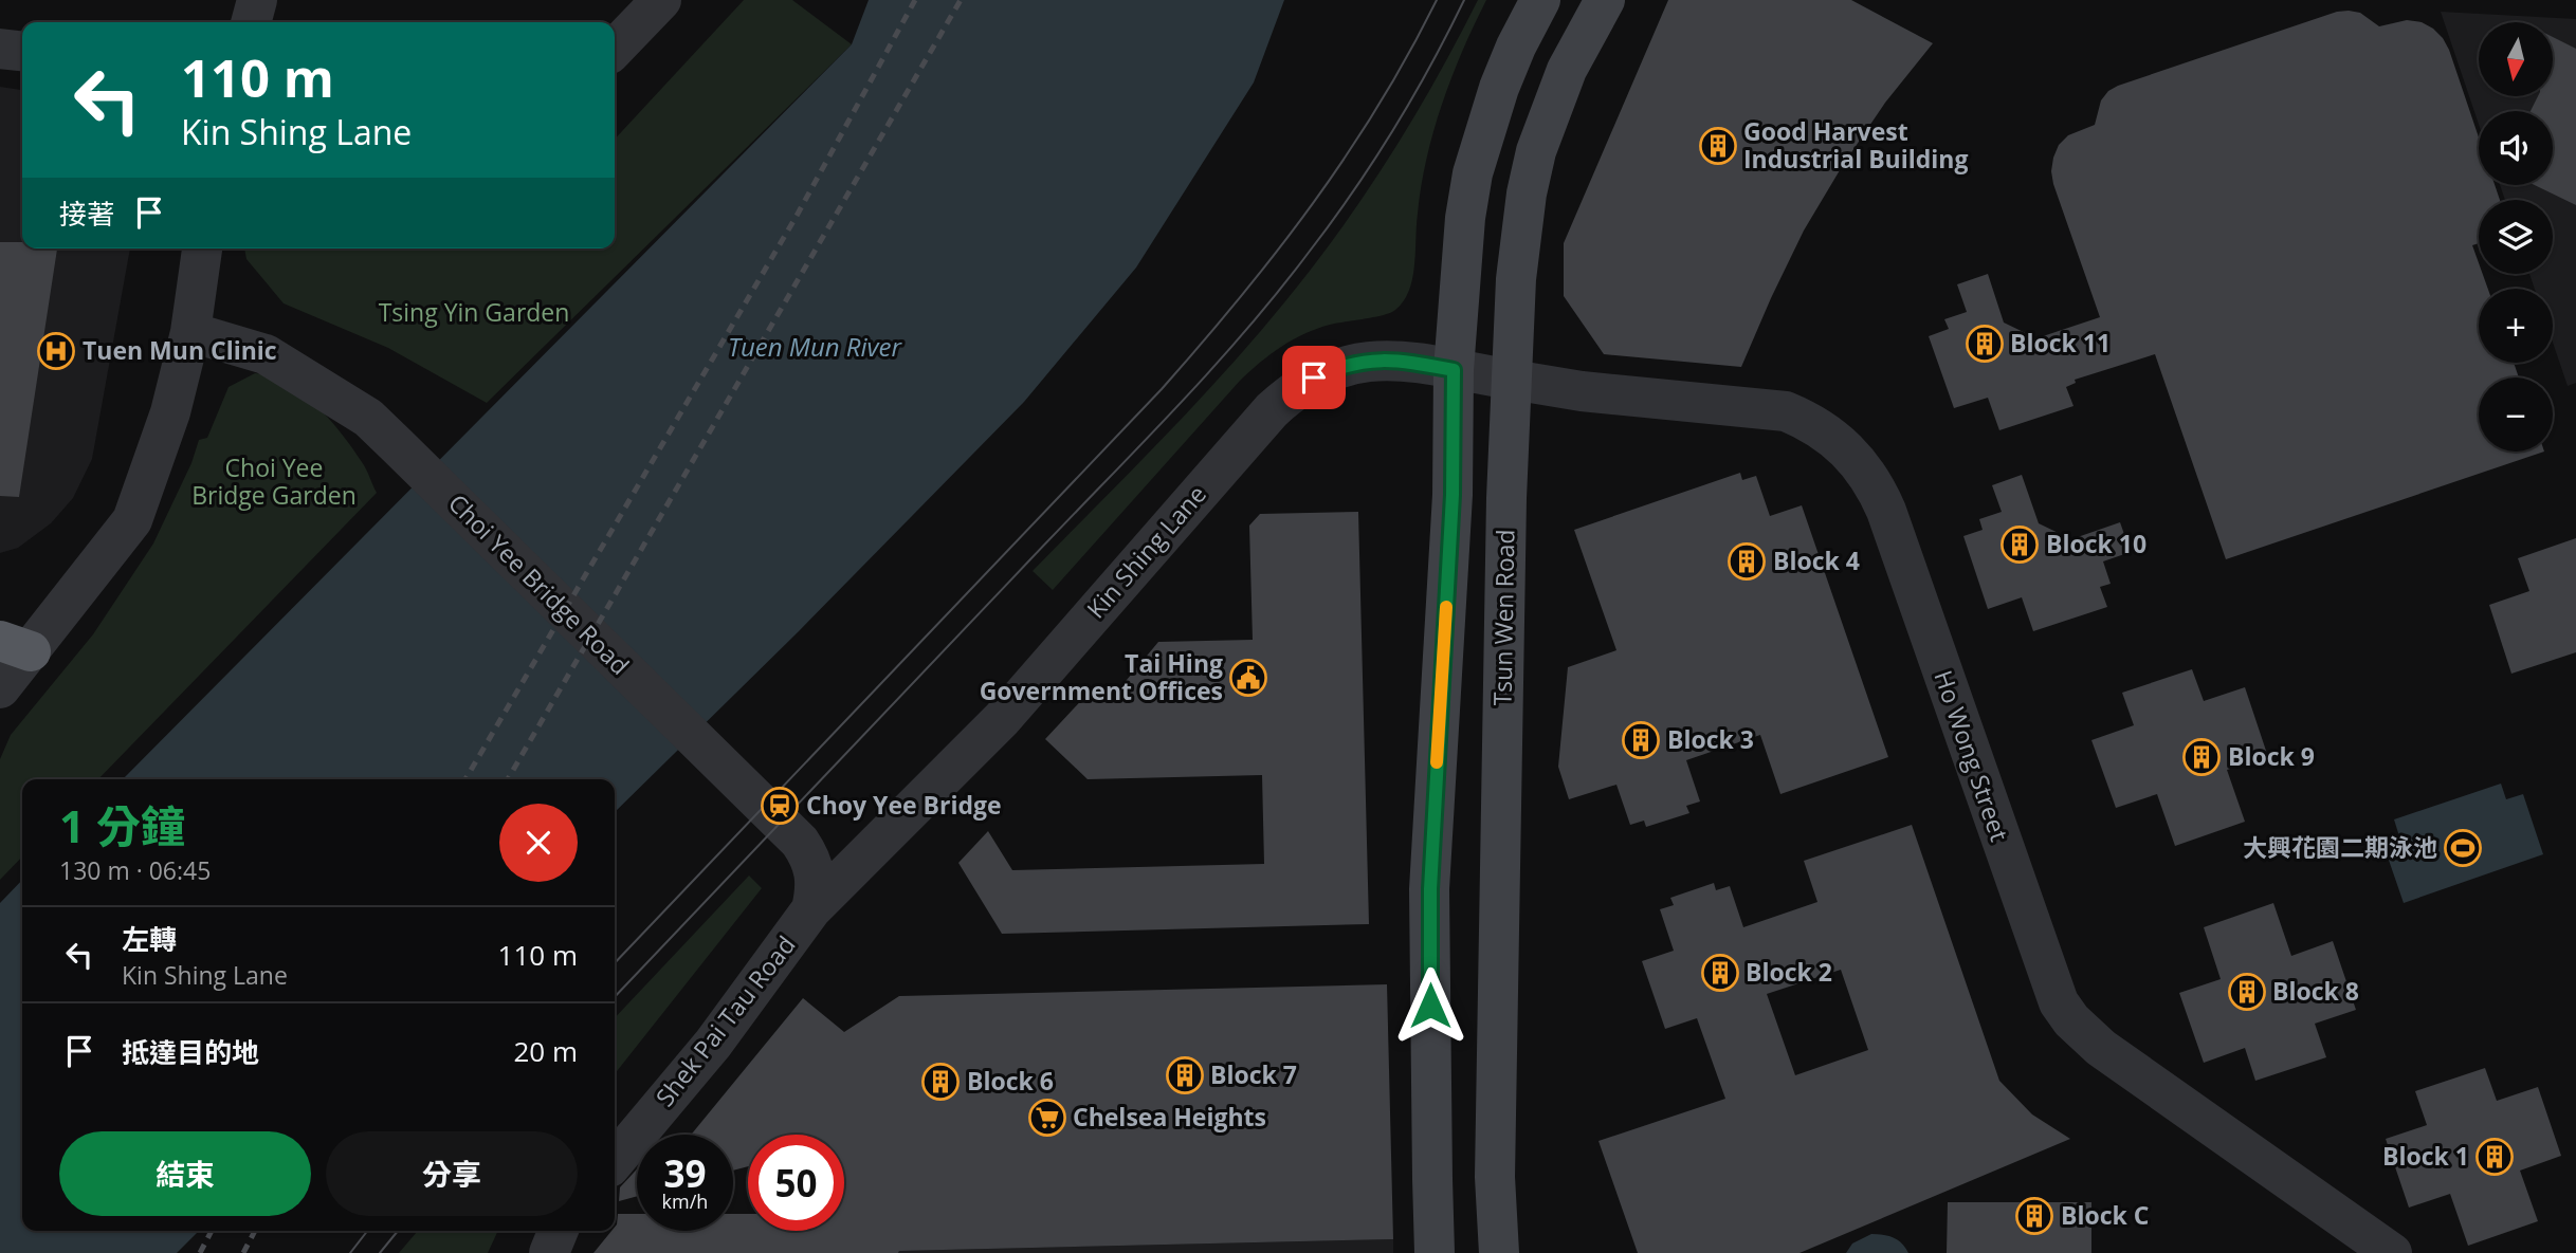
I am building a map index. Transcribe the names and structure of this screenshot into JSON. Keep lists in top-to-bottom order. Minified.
{"streets":{"main road":["Tsun Wen Road"],"street":["Kin Shing Lane","Choi Yee Bridge Road","Ho Wong Street","Shek Pai Tau Road"]},"crossings":[["Kin Shing Lane","Choi Yee Bridge Road"],["Kin Shing Lane","Tsun Wen Road"],["Kin Shing Lane","Ho Wong Street"],["Kin Shing Lane","Shek Pai Tau Road"],["Choi Yee Bridge Road","Shek Pai Tau Road"],["Tsun Wen Road","Ho Wong Street"]],"water":["Tuen Mun River"],"parks":["Tsing Yin Garden","Choi Yee Bridge Garden"],"places":{"building":["Good Harvest Industrial Building","Block 11","Block 10","Block 4","Block 3","Block 9","Block 2","Block 8","Block 7","Block 6","Block 1","Block C"],"hospital":["Tuen Mun Clinic"],"public building":["Tai Hing Government Offices"],"station":["Choy Yee Bridge"],"sports":["大興花園二期泳池"],"supermarket":["Chelsea Heights"]},"north":"bottom","page":{"map_buttons":["+","−"],"turn":["110 m","Kin Shing Lane"],"then":"接著","heading":["1 分鐘","130 m · 06:45"],"list":[{"name":"左轉","note":"Kin Shing Lane","value":"110 m"},{"name":"抵達目的地","value":"20 m"}],"buttons":["結束","分享"],"speed":"39 km/h","limit":"50"}}
